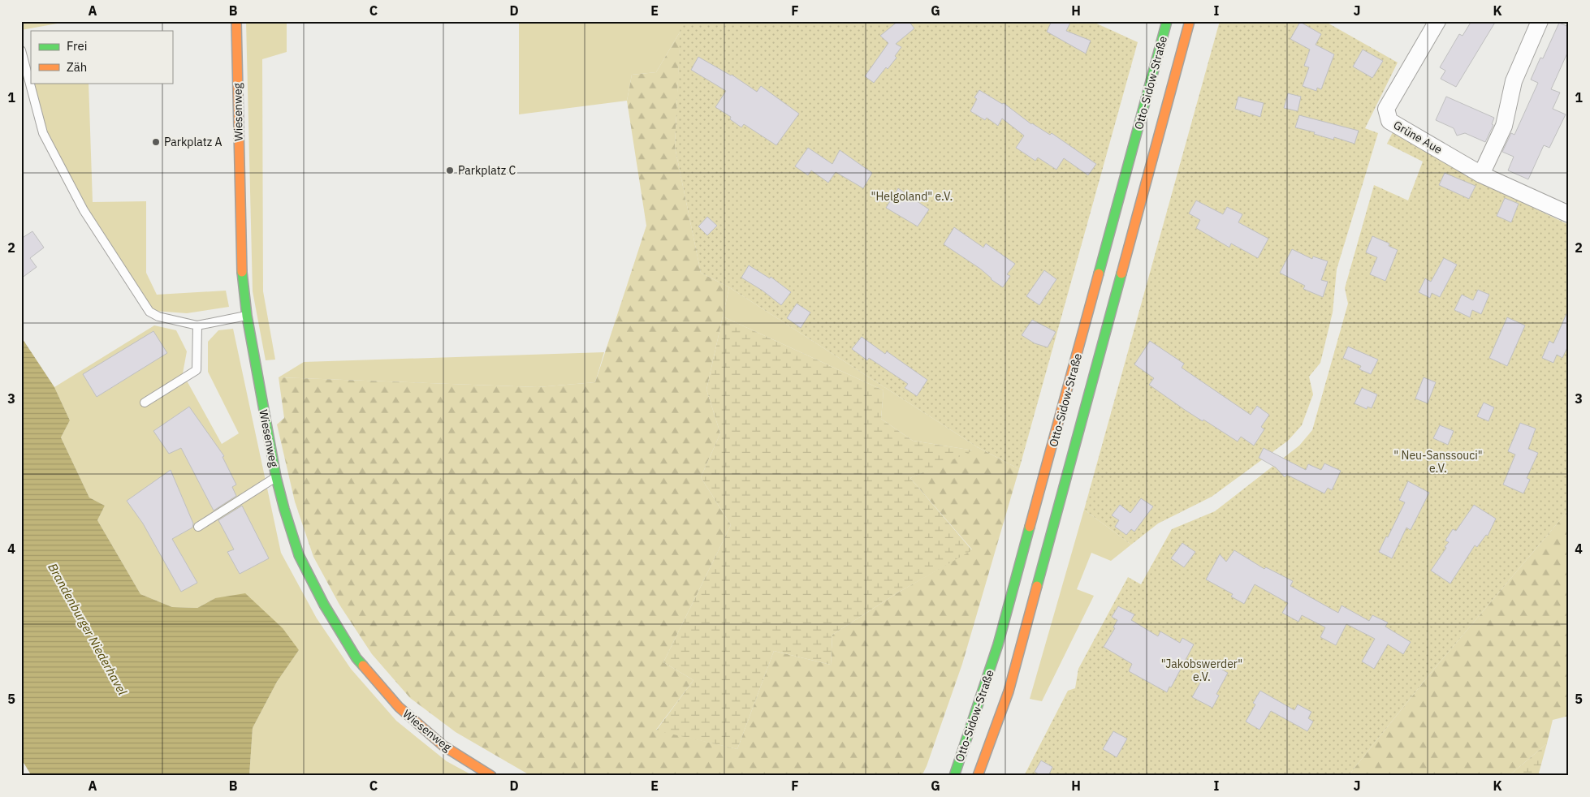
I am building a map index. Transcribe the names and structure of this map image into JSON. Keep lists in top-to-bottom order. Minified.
{"streets":{"main road":["Otto-Sidow-Straße","Wiesenweg"],"street":["Grüne Aue"]},"water":["Brandenburger Niederhavel"],"parks":["\"Helgoland\" e.V.","\" Neu-Sanssouci\" e.V.","\"Jakobswerder\" e.V."],"places":["Parkplatz A","Parkplatz C"],"legend":["Frei","Zäh"],"grid":{"columns":["A","B","C","D","E","F","G","H","I","J","K"],"rows":["1","2","3","4","5"]}}
